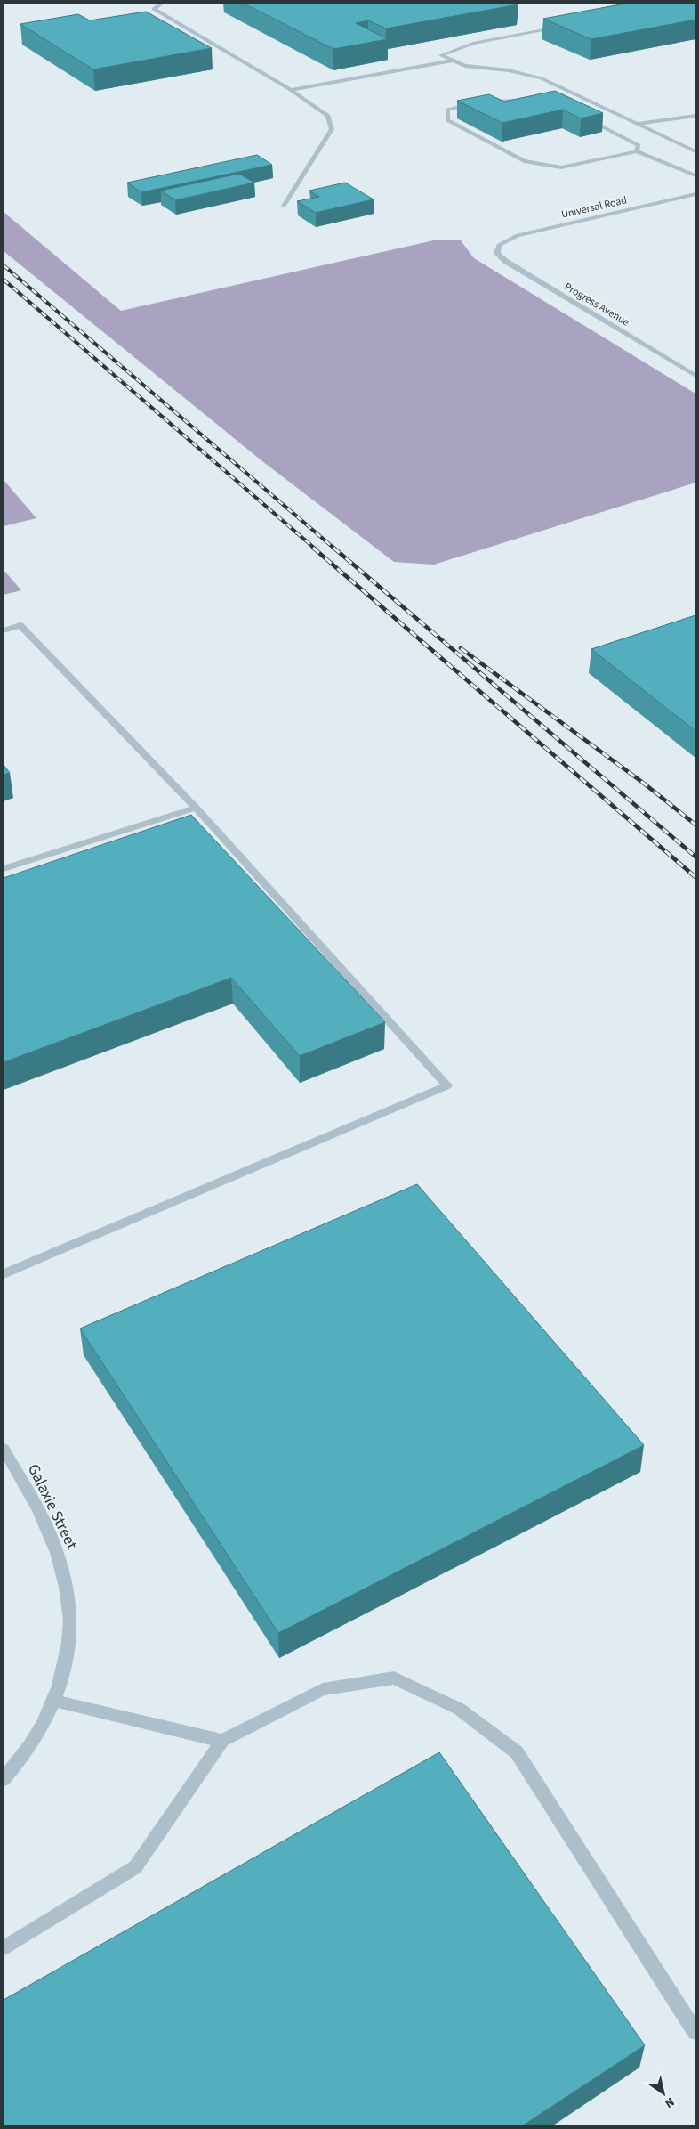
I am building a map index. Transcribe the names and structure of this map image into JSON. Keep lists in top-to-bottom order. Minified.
{"streets":{"street":["Universal Road","Progress Avenue","Galaxie Street"]},"crossings":[["Universal Road","Progress Avenue"]],"north":"bottom right"}
